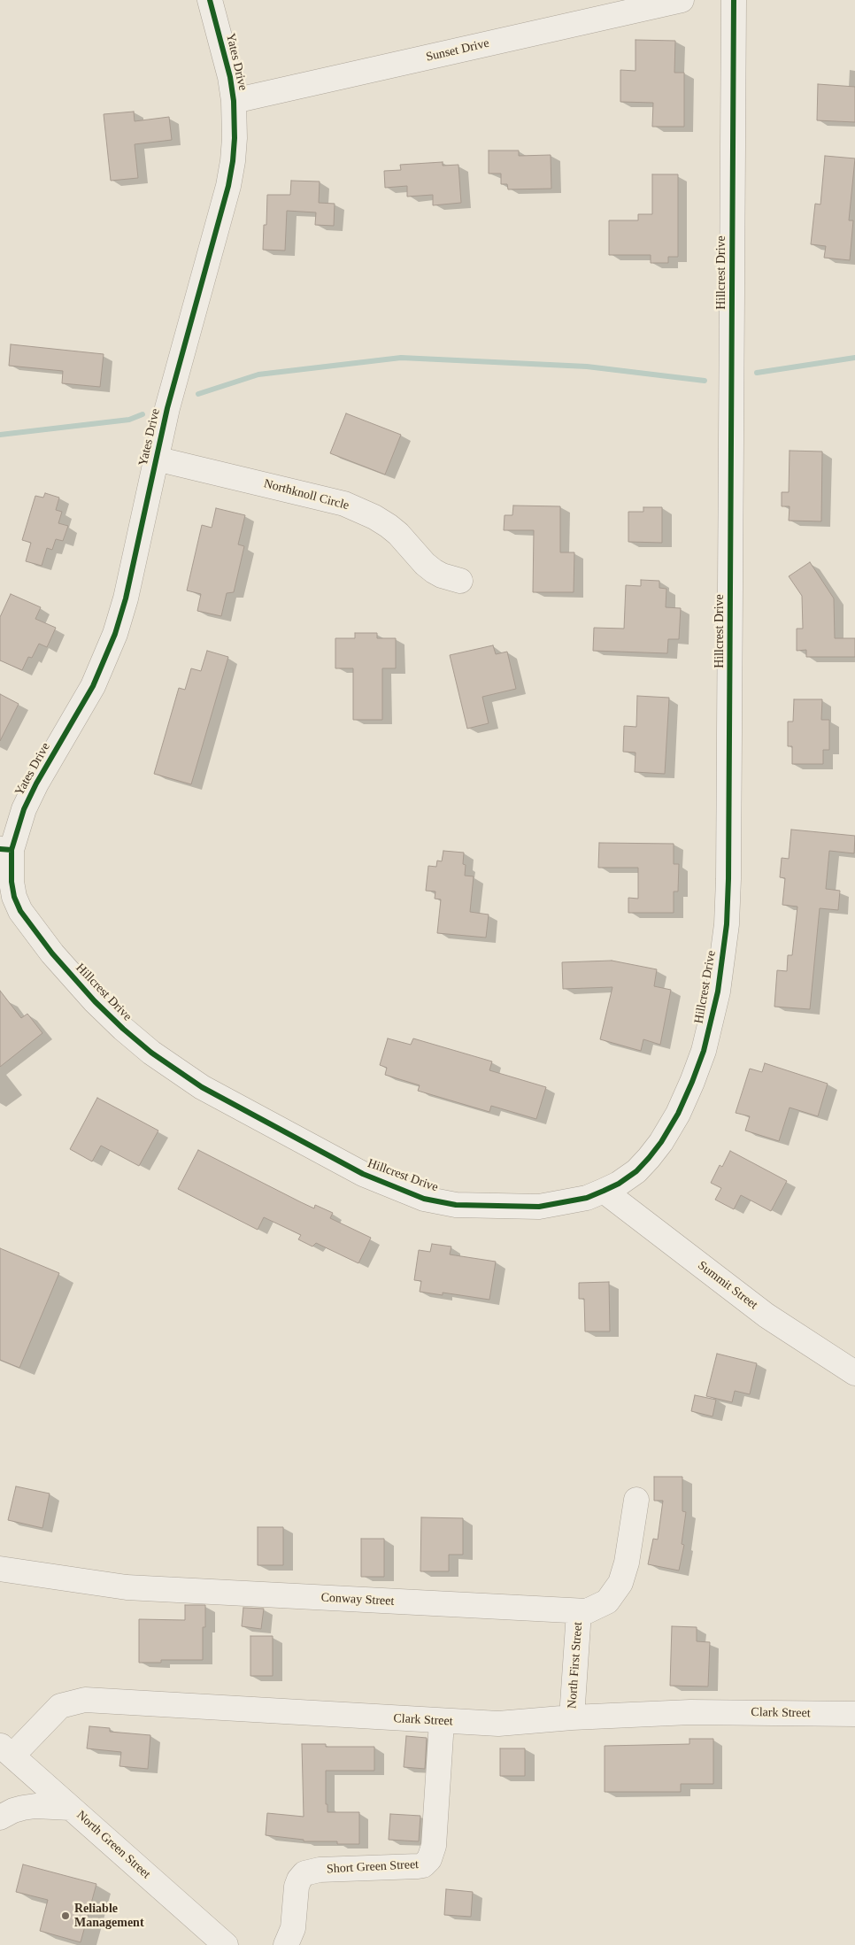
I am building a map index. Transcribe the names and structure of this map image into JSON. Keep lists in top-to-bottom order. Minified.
{"streets":{"street":["Sunset Drive","Yates Drive","Hillcrest Drive","Northknoll Circle","Summit Street","Conway Street","North First Street","Clark Street","North Green Street","Short Green Street"]},"crossings":[["Sunset Drive","Yates Drive"],["Yates Drive","Hillcrest Drive"],["Yates Drive","Northknoll Circle"],["Hillcrest Drive","Summit Street"],["Conway Street","North First Street"],["North First Street","Clark Street"],["Clark Street","North Green Street"],["Clark Street","Short Green Street"]],"places":["Reliable Management"]}
